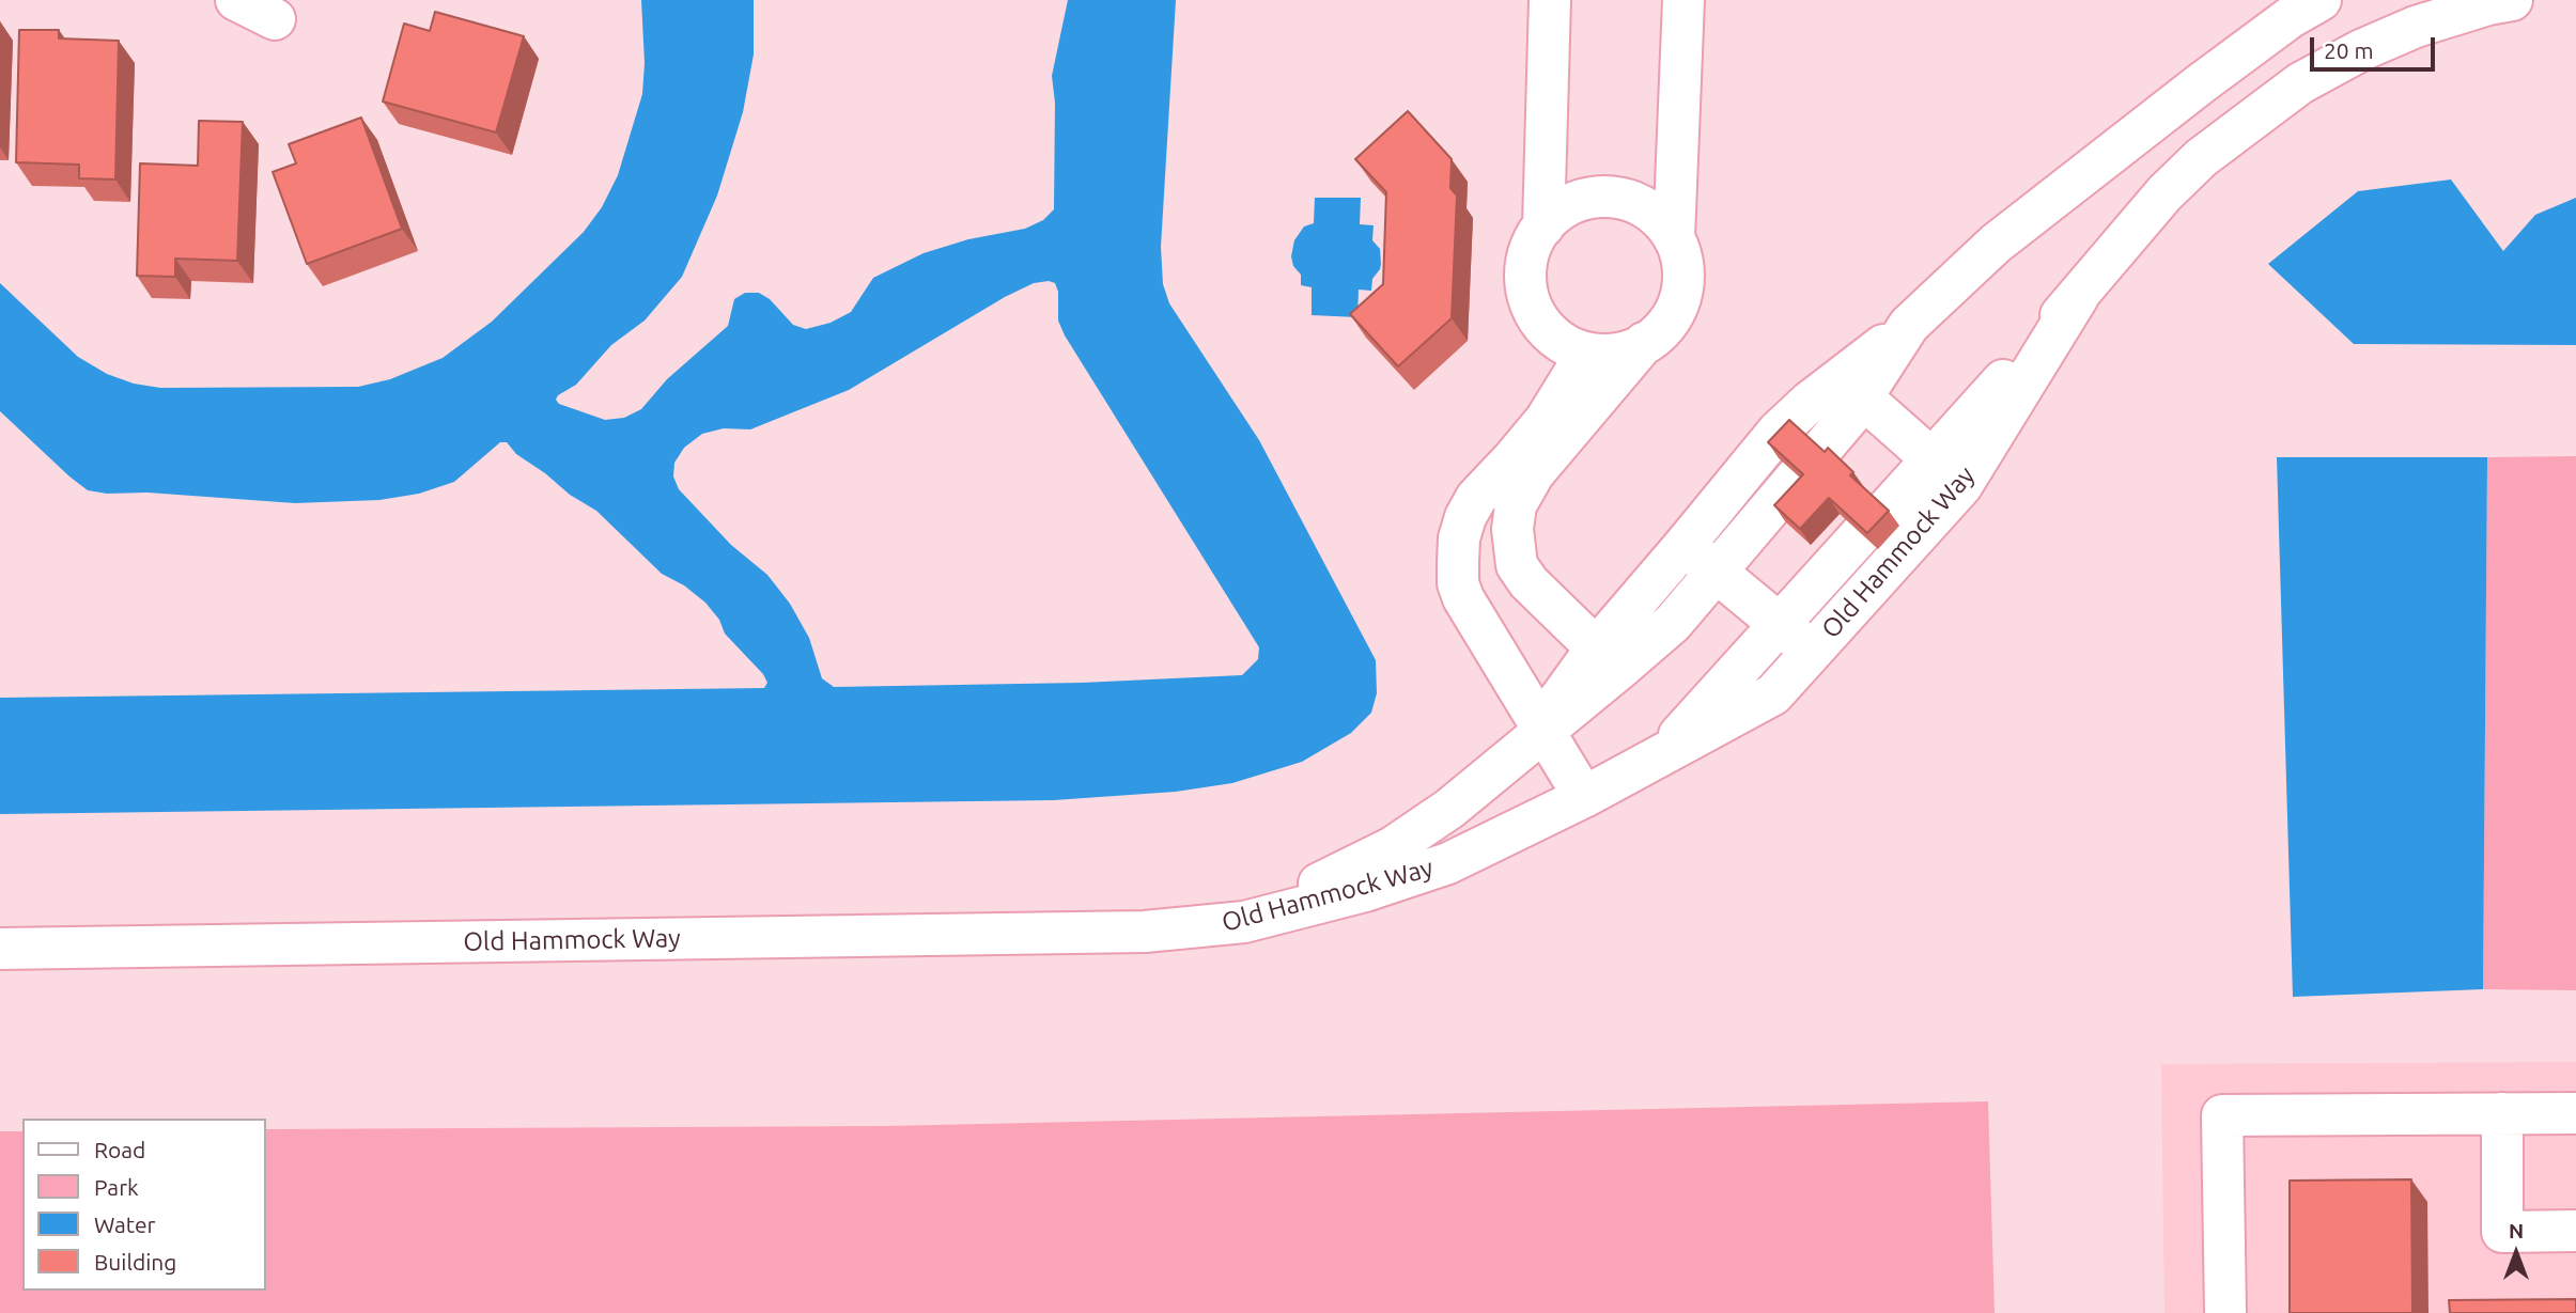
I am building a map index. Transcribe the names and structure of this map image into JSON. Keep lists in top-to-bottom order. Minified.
{"streets":{"street":["Old Hammock Way"]},"legend":["Road","Park","Water","Building"],"scale_bar":"20 m","north":"top"}
